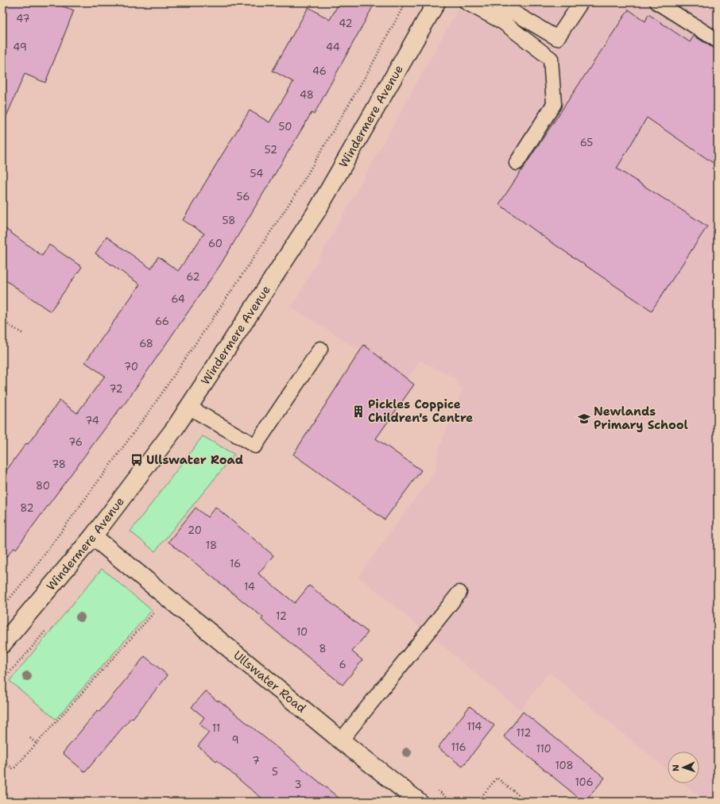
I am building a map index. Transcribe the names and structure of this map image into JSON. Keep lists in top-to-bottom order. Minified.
{"streets":{"street":["Windermere Avenue","Ullswater Road"]},"crossings":[["Windermere Avenue","Ullswater Road"]],"places":{"building":["Pickles Coppice Children's Centre"],"school or university":["Newlands Primary School"],"bus stop":["Ullswater Road"]},"house_numbers":["47","42","49","44","46","48","50","65","52","54","56","58","60","62","64","66","68","70","72","74","76","78","80","82","20","18","16","14","12","10","8","6","114","11","112","9","116","110","7","108","5","106","3"],"north":"left"}
